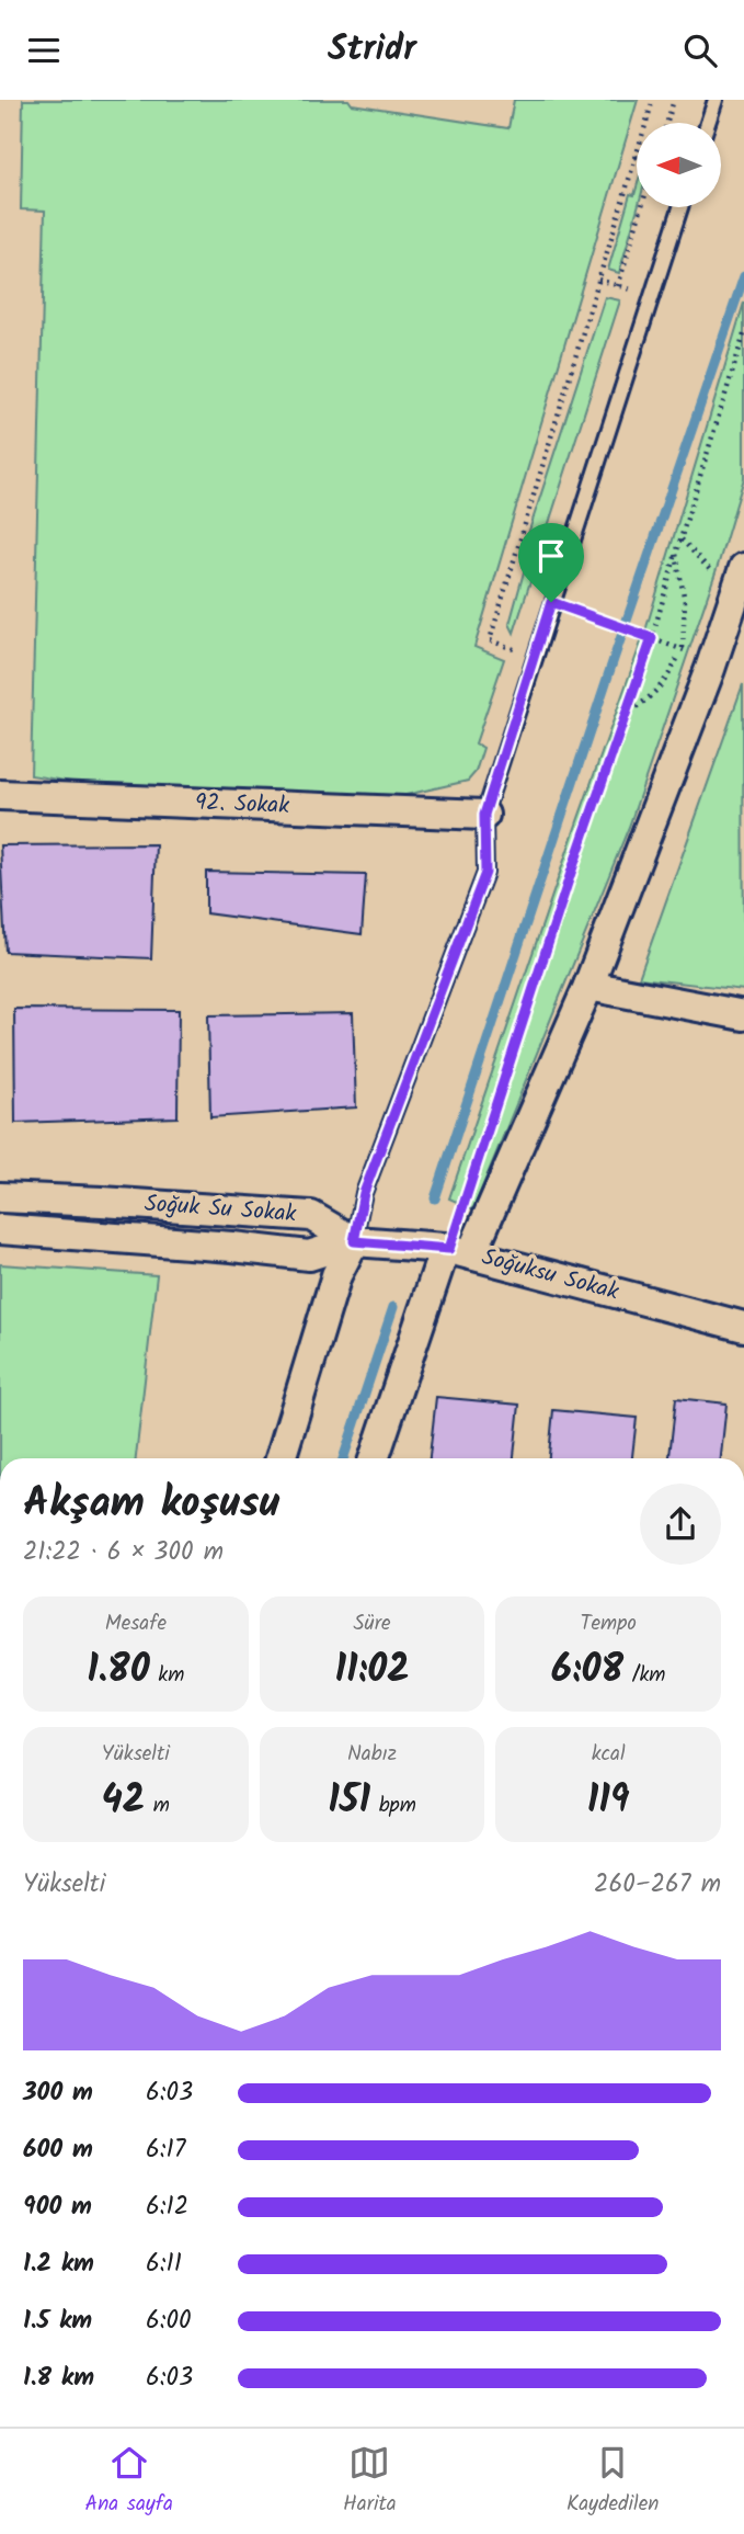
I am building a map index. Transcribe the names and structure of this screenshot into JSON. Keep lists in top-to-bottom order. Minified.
{"streets":{"street":["92. Sokak","Soğuk Su Sokak","Soğuksu Sokak"]},"crossings":[["Soğuk Su Sokak","Soğuksu Sokak"]],"north":"left","page":{"header":"Stridr","heading":["Akşam koşusu","21:22 · 6 × 300 m"],"stats":[["Mesafe","1.80 km"],["Süre","11:02"],["Tempo","6:08 /km"],["Yükselti","42 m"],["Nabız","151 bpm"],["kcal","119"]],"chart":["Yükselti","260–267 m"],"list":[{"name":"300 m","note":"6:03"},{"name":"600 m","note":"6:17"},{"name":"900 m","note":"6:12"},{"name":"1.2 km","note":"6:11"},{"name":"1.5 km","note":"6:00"},{"name":"1.8 km","note":"6:03"}],"tabs":["Ana sayfa","Harita","Kaydedilen"]}}
